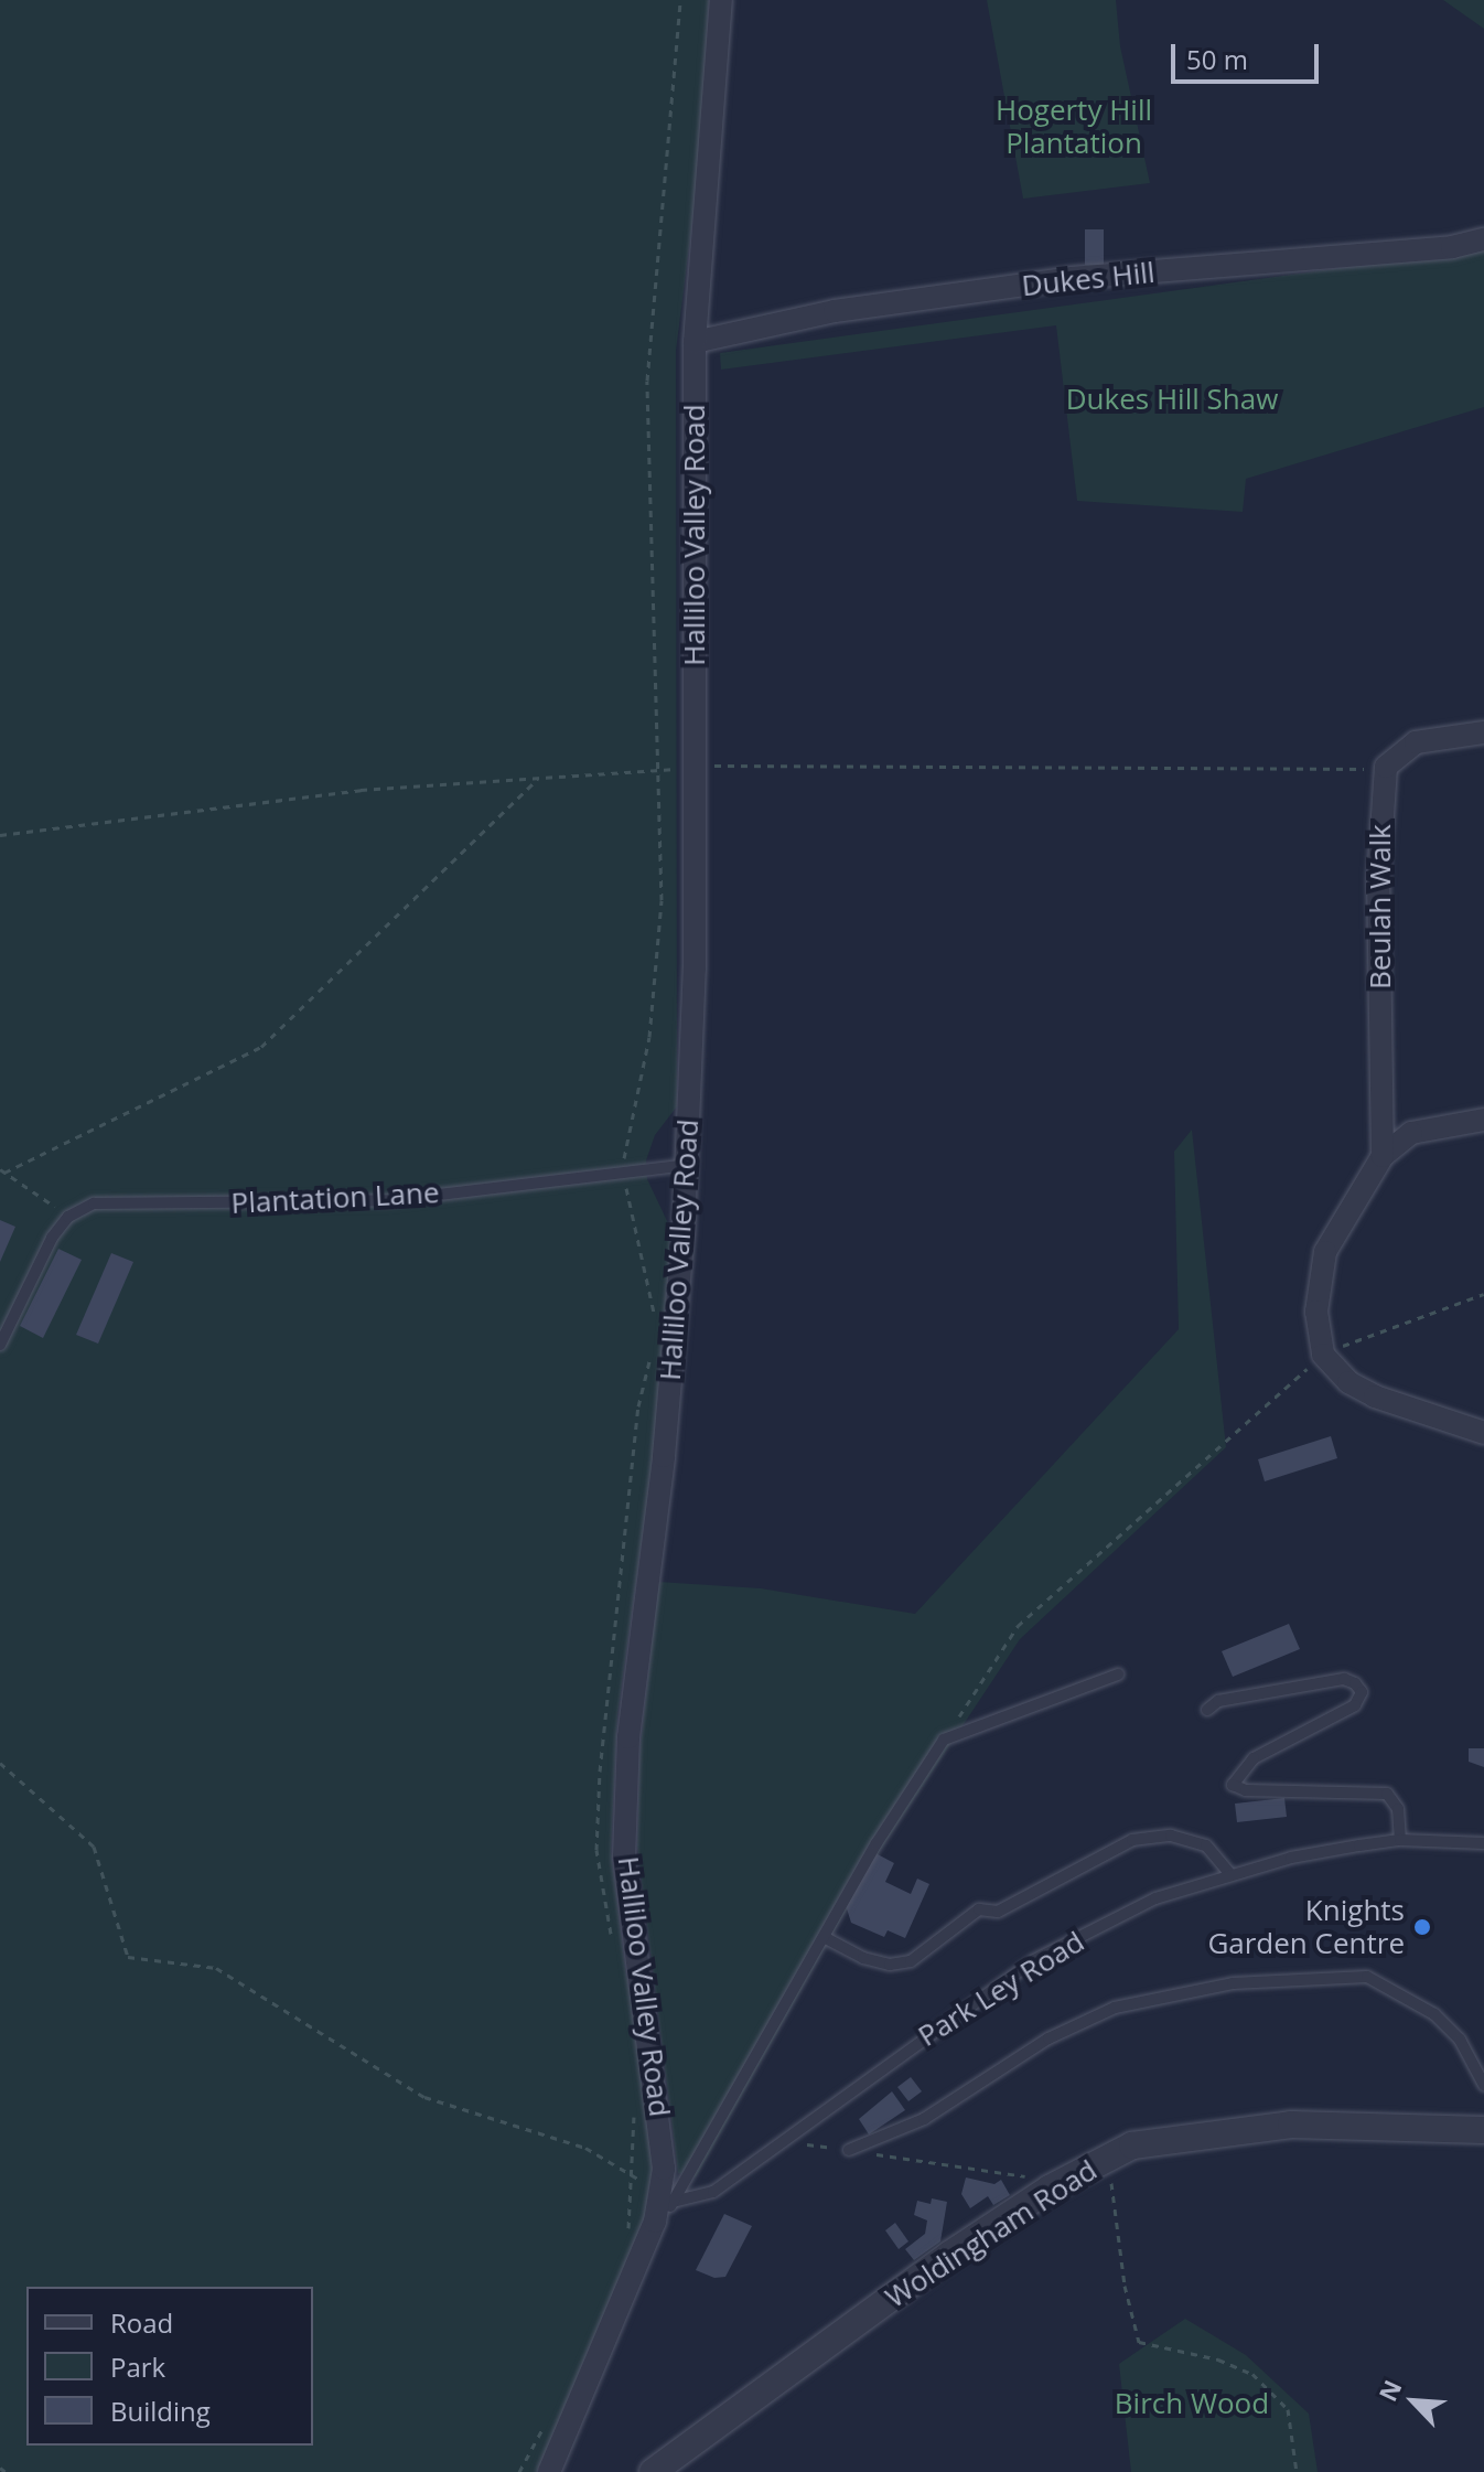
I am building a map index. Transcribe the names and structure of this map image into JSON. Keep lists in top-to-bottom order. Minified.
{"streets":{"street":["Dukes Hill","Halliloo Valley Road","Beulah Walk","Woldingham Road"],"lane":["Plantation Lane","Park Ley Road"]},"crossings":[["Dukes Hill","Halliloo Valley Road"],["Halliloo Valley Road","Plantation Lane"],["Halliloo Valley Road","Park Ley Road"]],"parks":["Hogerty Hill Plantation","Dukes Hill Shaw","Birch Wood"],"places":["Knights Garden Centre"],"legend":["Road","Park","Building"],"scale_bar":"50 m","north":"top left"}
